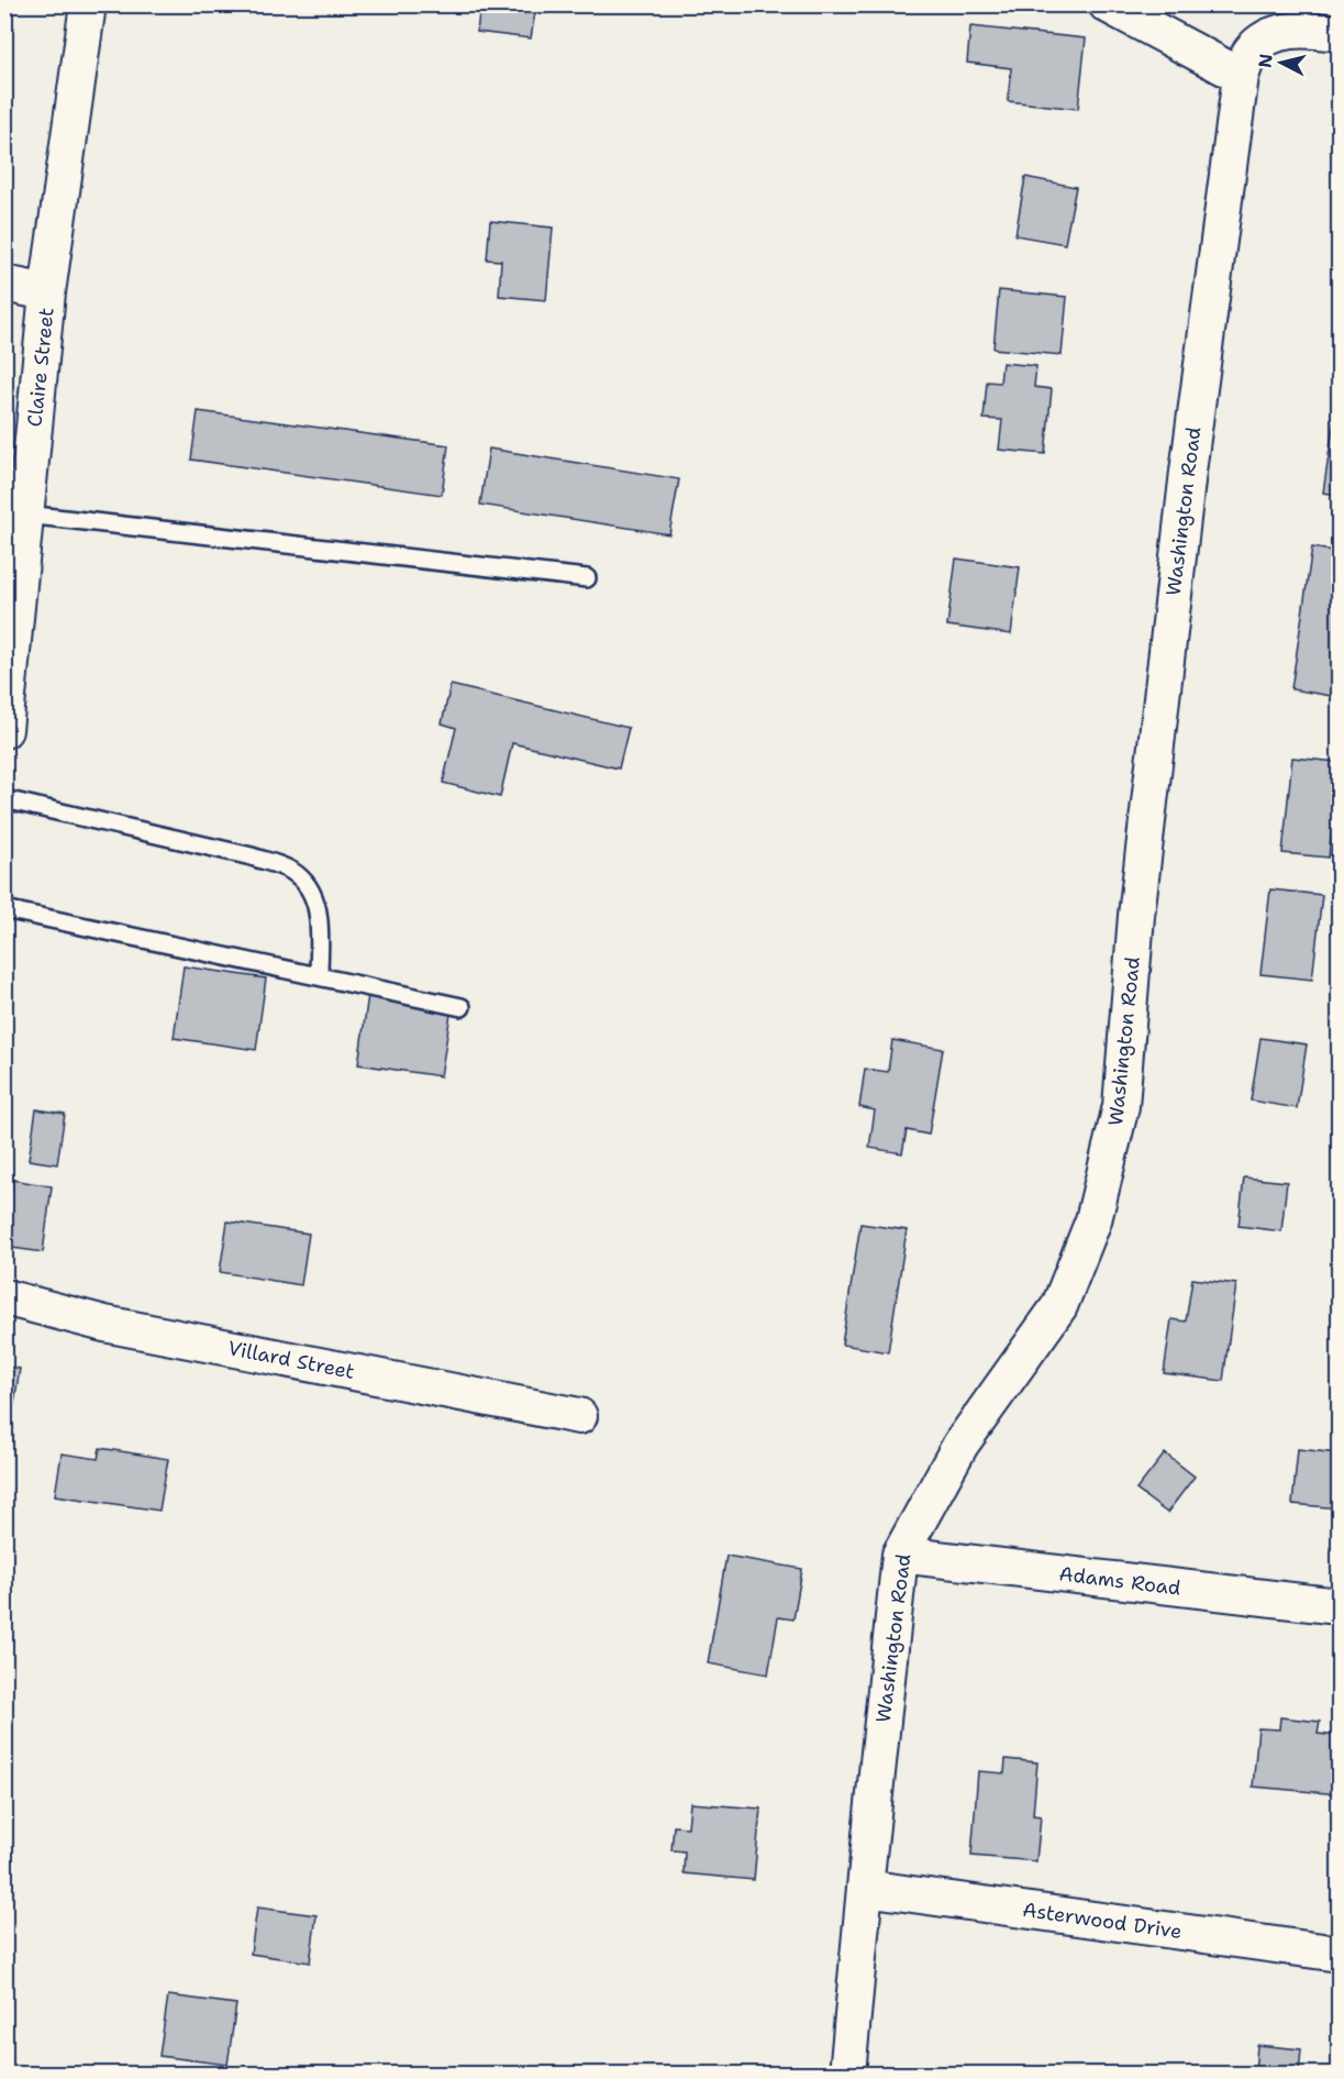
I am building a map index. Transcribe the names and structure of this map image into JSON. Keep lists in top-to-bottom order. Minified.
{"streets":{"street":["Claire Street","Washington Road","Villard Street","Adams Road","Asterwood Drive"]},"crossings":[["Washington Road","Adams Road"],["Washington Road","Asterwood Drive"]],"north":"left"}
